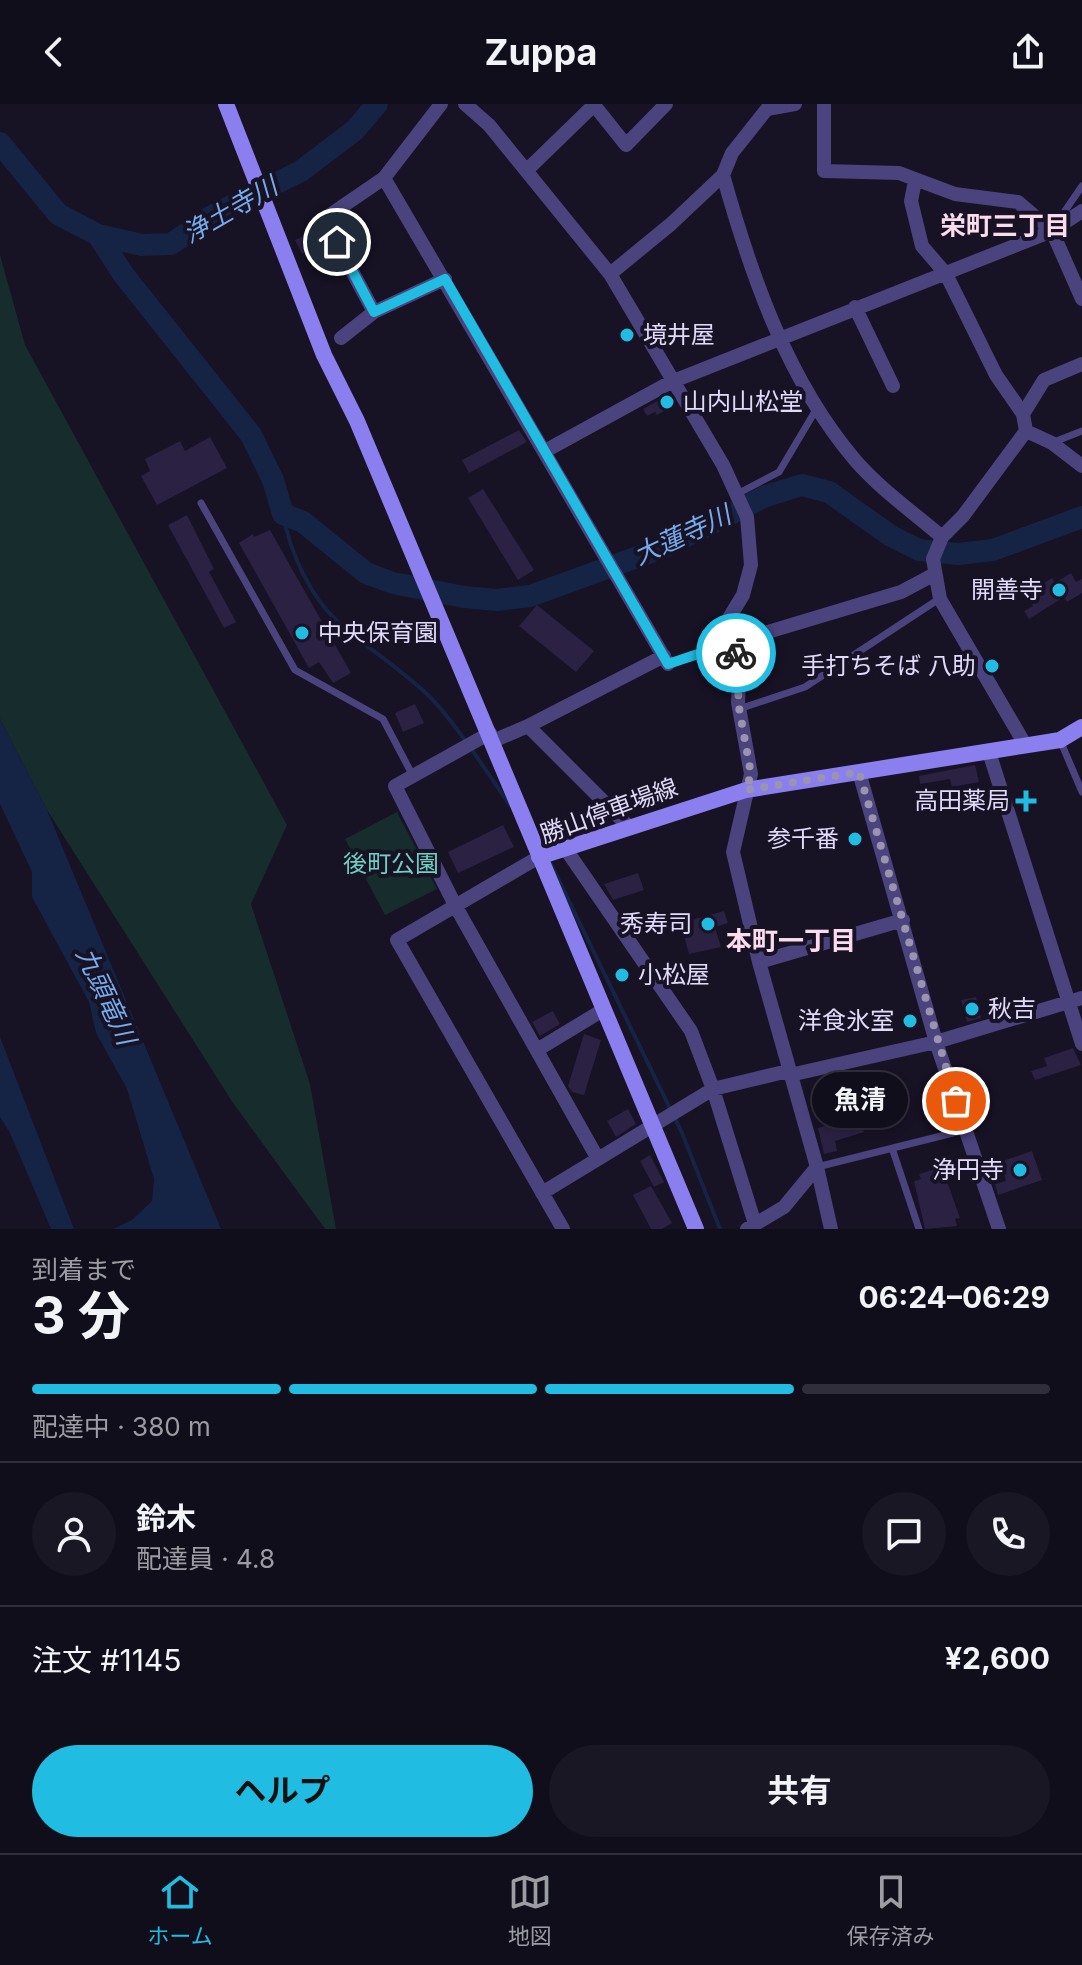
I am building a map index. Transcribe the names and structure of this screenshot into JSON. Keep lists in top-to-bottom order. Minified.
{"streets":{"main road":["勝山停車場線"]},"districts":["栄町三丁目","本町一丁目"],"water":["浄土寺川","大蓮寺川","九頭竜川"],"parks":["後町公園"],"places":{"other":["境井屋","山内山松堂","開善寺","中央保育園","手打ちそば 八助","参千番","秀寿司","小松屋","秋吉","洋食氷室","魚清","浄円寺"],"health":["高田薬局"]},"page":{"header":"Zuppa","bubble":"魚清","heading":["3 分","到着まで","06:24–06:29"],"panel":["鈴木","配達員 · 4.8","注文 #1145","¥2,600"],"bar":"配達中 · 380 m","buttons":["ヘルプ","共有"],"tabs":["ホーム","地図","保存済み"]}}
